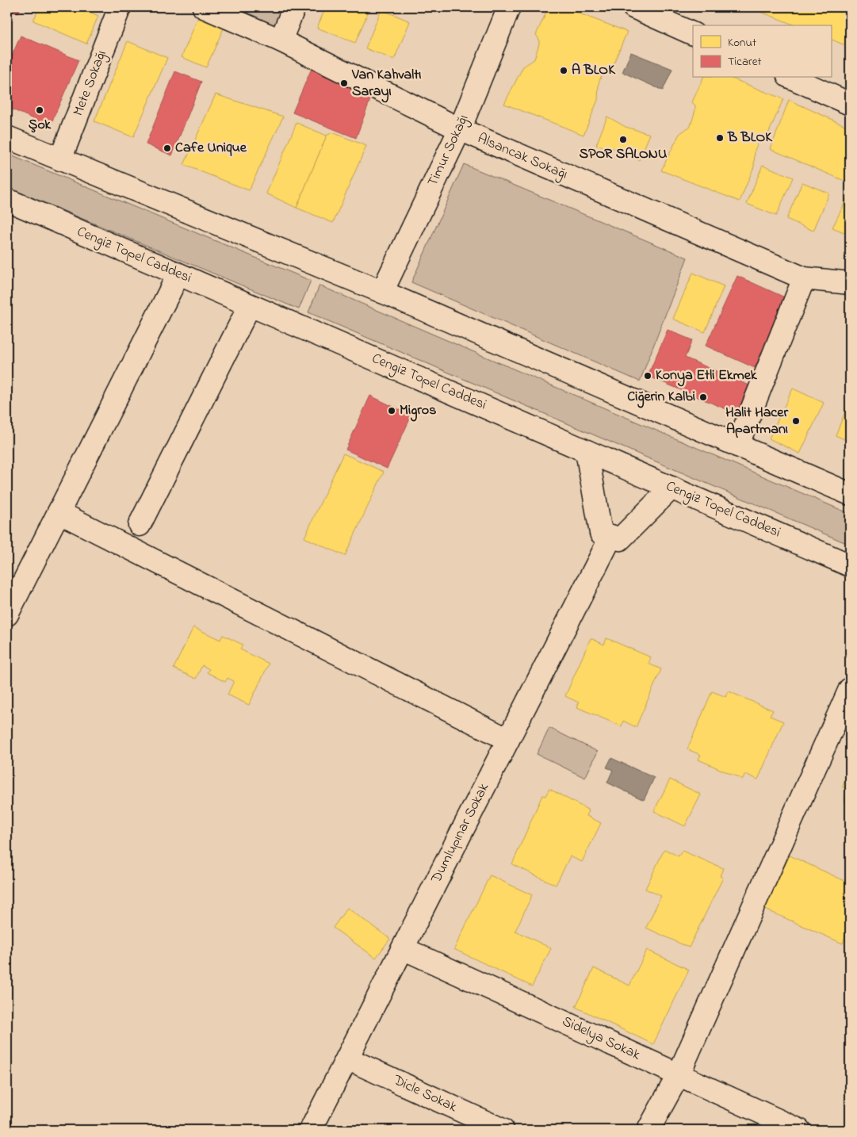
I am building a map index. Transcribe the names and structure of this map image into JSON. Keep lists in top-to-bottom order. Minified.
{"streets":{"street":["Mete Sokağı","Timur Sokağı","Alsancak Sokağı","Cengiz Topel Caddesi","Dumlupınar Sokak","Sidelya Sokak","Dicle Sokak"]},"crossings":[["Timur Sokağı","Alsancak Sokağı"],["Dumlupınar Sokak","Sidelya Sokak"],["Dumlupınar Sokak","Dicle Sokak"]],"places":["A BLOK","Van Kahvaltı Sarayı","Şok","B BLOK","SPOR SALONU","Cafe Unique","Konya Etli Ekmek","Ciğerin Kalbi","Migros","Halit Hacer Apartmanı"],"legend":["Konut","Ticaret"]}
